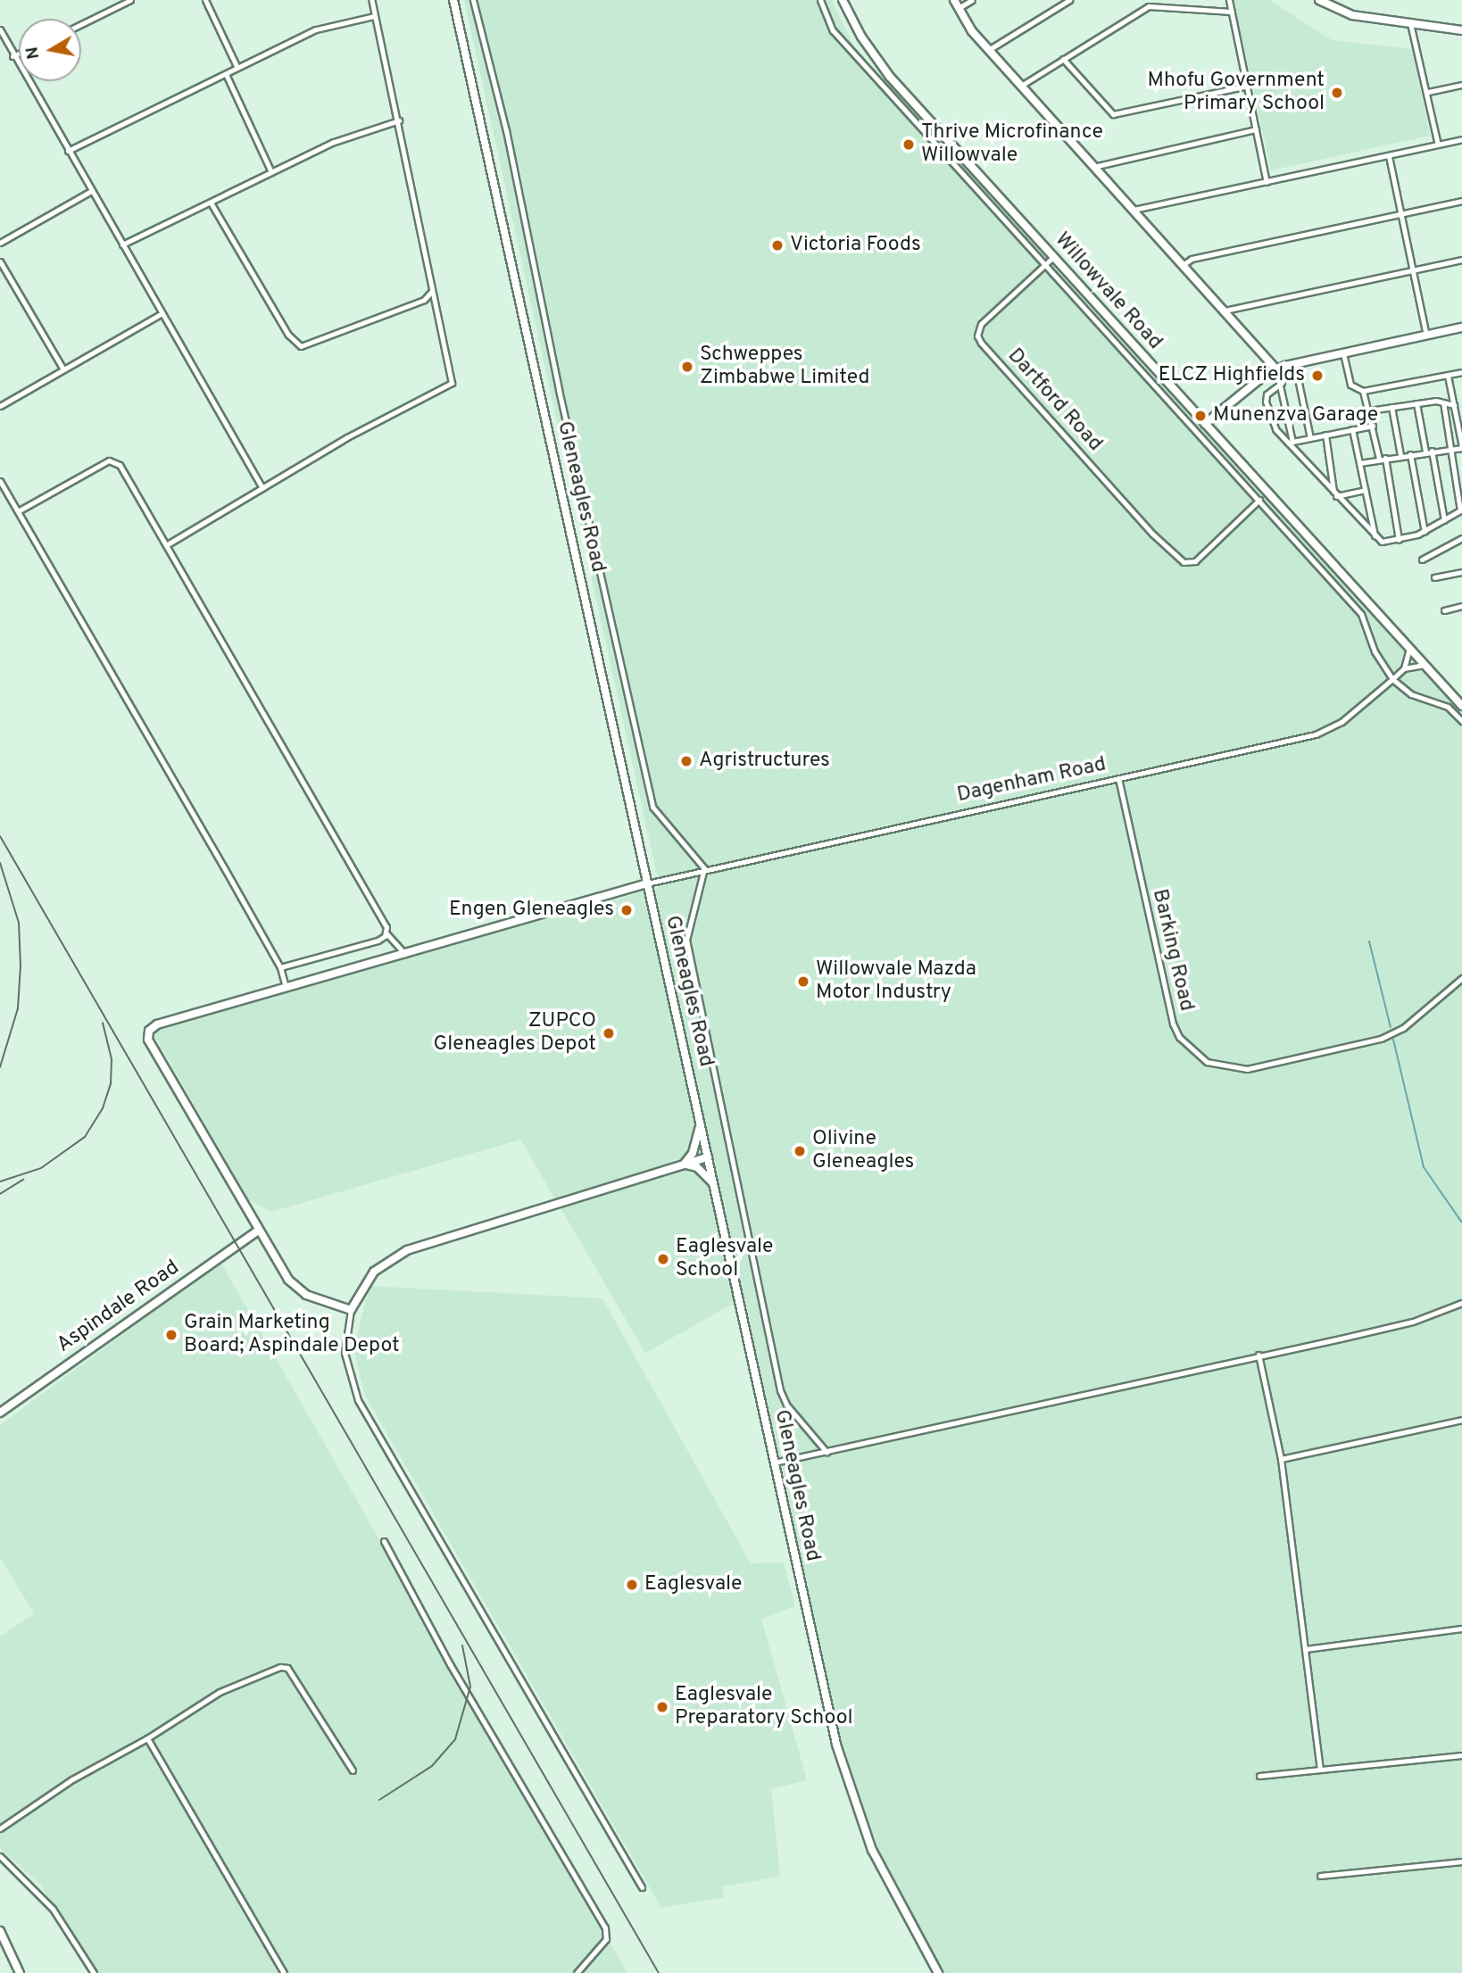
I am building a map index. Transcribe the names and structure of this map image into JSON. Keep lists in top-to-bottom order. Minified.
{"streets":{"street":["Willowvale Road","Dartford Road","Gleneagles Road","Dagenham Road","Barking Road","Aspindale Road"]},"crossings":[["Willowvale Road","Dartford Road"],["Gleneagles Road","Dagenham Road"],["Dagenham Road","Barking Road"]],"places":["Mhofu Government Primary School","Thrive Microfinance Willowvale","Victoria Foods","Schweppes Zimbabwe Limited","ELCZ Highfields","Munenzva Garage","Agristructures","Engen Gleneagles","Willowvale Mazda Motor Industry","ZUPCO Gleneagles Depot","Olivine Gleneagles","Eaglesvale School","Grain Marketing Board; Aspindale Depot","Eaglesvale","Eaglesvale Preparatory School"],"north":"left"}
